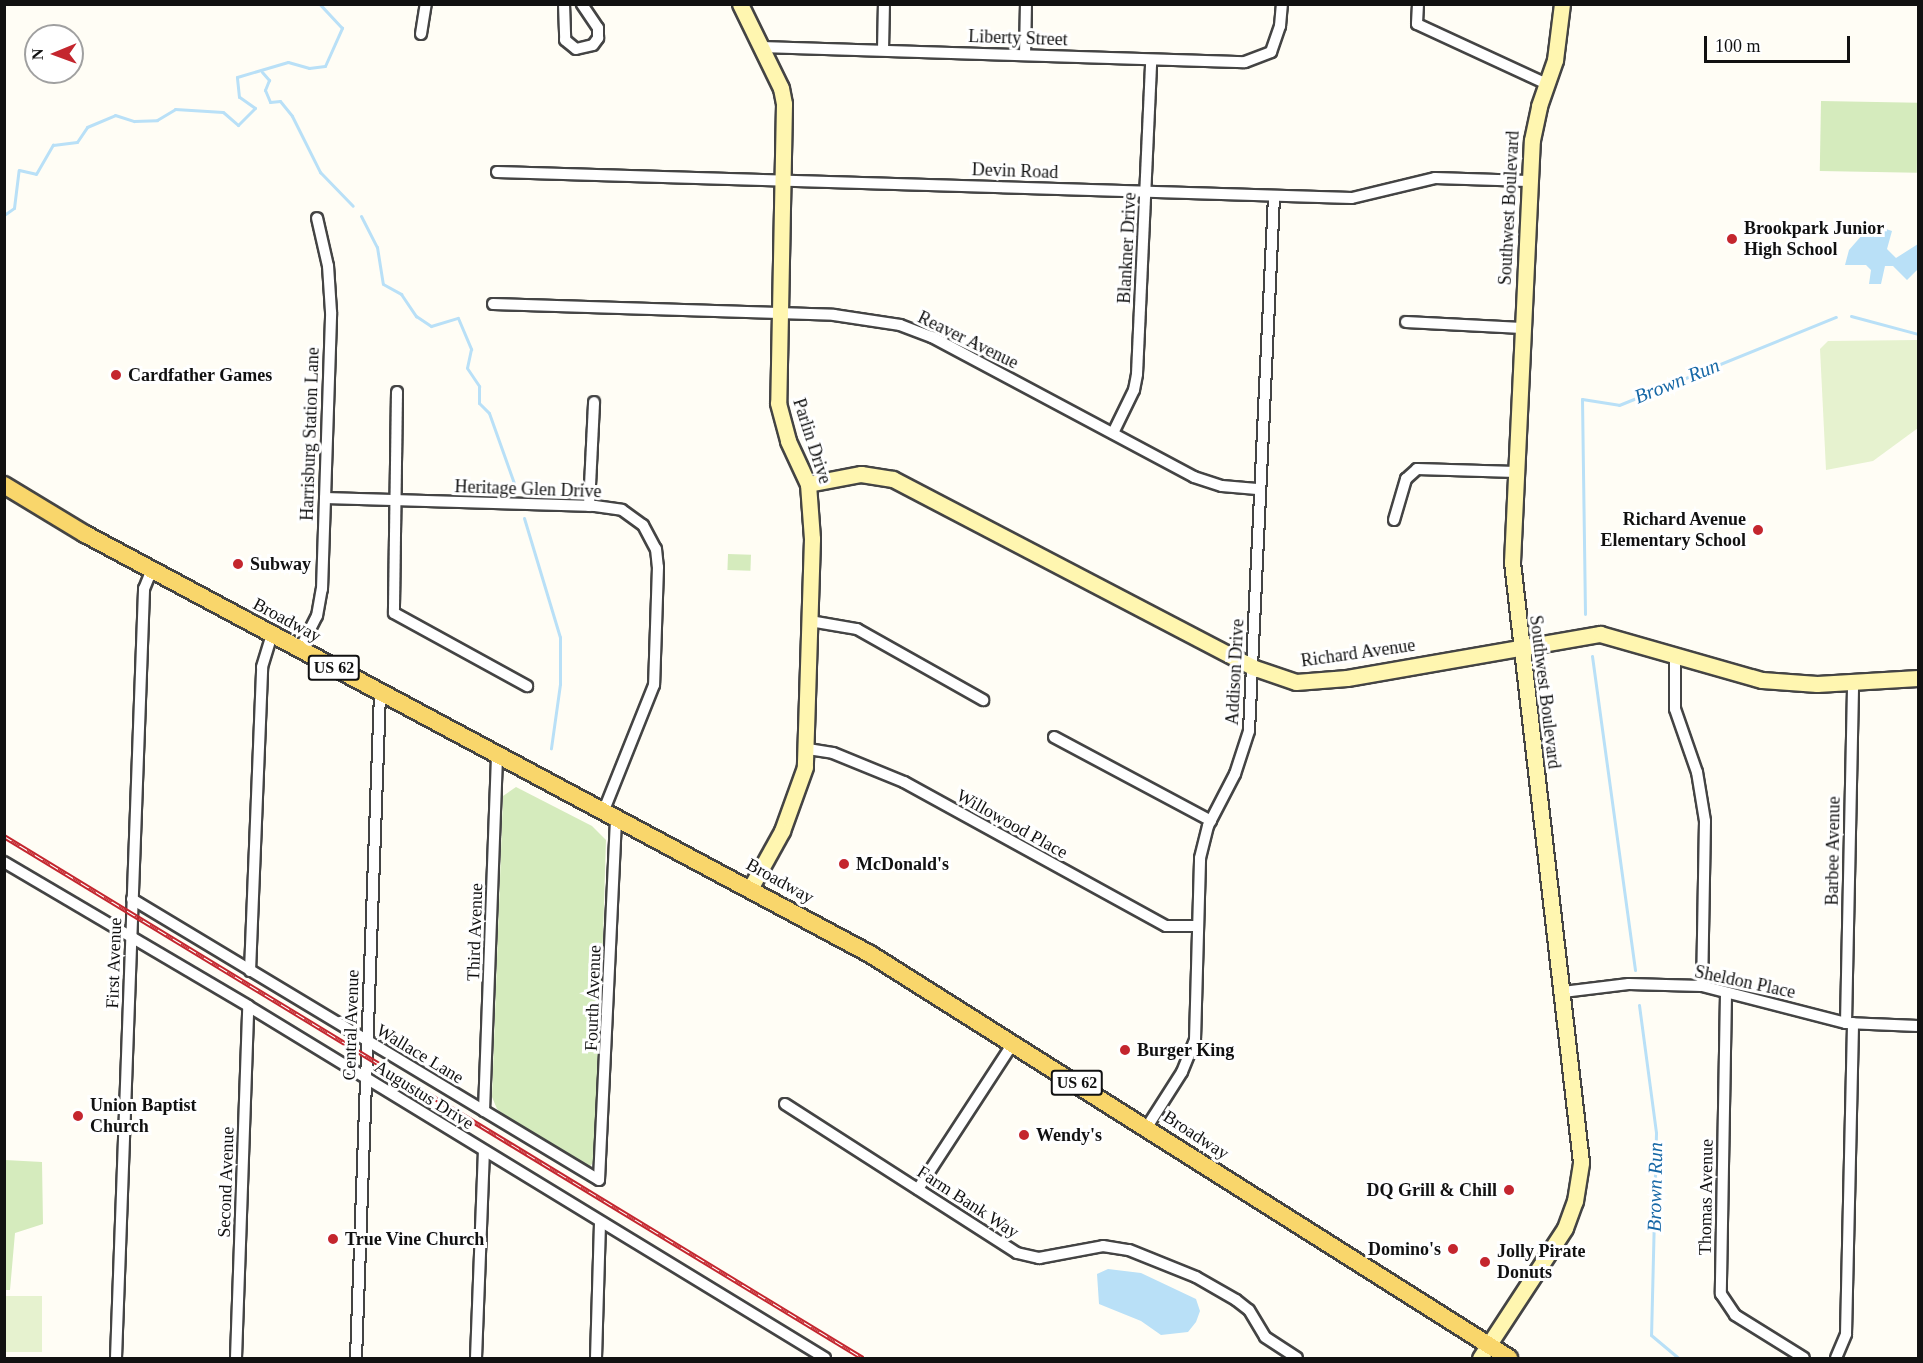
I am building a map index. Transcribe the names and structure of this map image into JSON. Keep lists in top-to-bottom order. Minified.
{"streets":{"main road":["Broadway","US 62"],"street":["Liberty Street","Devin Road","Southwest Boulevard","Blankner Drive","Reaver Avenue","Harrisburg Station Lane","Parlin Drive","Heritage Glen Drive","Richard Avenue","Addison Drive","Willowood Place","Barbee Avenue","Third Avenue","First Avenue","Sheldon Place","Fourth Avenue","Central Avenue","Wallace Lane","Augustus Drive","Second Avenue","Thomas Avenue","Farm Bank Way"]},"crossings":[["Liberty Street","Blankner Drive"],["Liberty Street","Parlin Drive"],["Devin Road","Southwest Boulevard"],["Devin Road","Blankner Drive"],["Devin Road","Parlin Drive"],["Devin Road","Addison Drive"],["Southwest Boulevard","Broadway"],["Southwest Boulevard","Richard Avenue"],["Southwest Boulevard","Sheldon Place"],["Blankner Drive","Reaver Avenue"],["Reaver Avenue","Parlin Drive"],["Reaver Avenue","Addison Drive"],["Harrisburg Station Lane","Heritage Glen Drive"],["Harrisburg Station Lane","Broadway"],["Parlin Drive","Broadway"],["Parlin Drive","Richard Avenue"],["Parlin Drive","Willowood Place"],["Heritage Glen Drive","Broadway"],["Heritage Glen Drive","Fourth Avenue"],["Broadway","Addison Drive"],["Broadway","Third Avenue"],["Broadway","First Avenue"],["Broadway","Fourth Avenue"],["Broadway","Central Avenue"],["Richard Avenue","Addison Drive"],["Richard Avenue","Barbee Avenue"],["Addison Drive","Willowood Place"],["Barbee Avenue","Sheldon Place"],["Third Avenue","Wallace Lane"],["First Avenue","Wallace Lane"],["First Avenue","Augustus Drive"],["Sheldon Place","Thomas Avenue"],["Fourth Avenue","Wallace Lane"],["Central Avenue","Wallace Lane"],["Central Avenue","Augustus Drive"],["Augustus Drive","Second Avenue"]],"water":["Brown Run"],"places":["Brookpark Junior High School","Cardfather Games","Richard Avenue Elementary School","Subway","McDonald's","Burger King","Union Baptist Church","Wendy's","DQ Grill & Chill","True Vine Church","Domino's","Jolly Pirate Donuts"],"scale_bar":"100 m","north":"left"}
